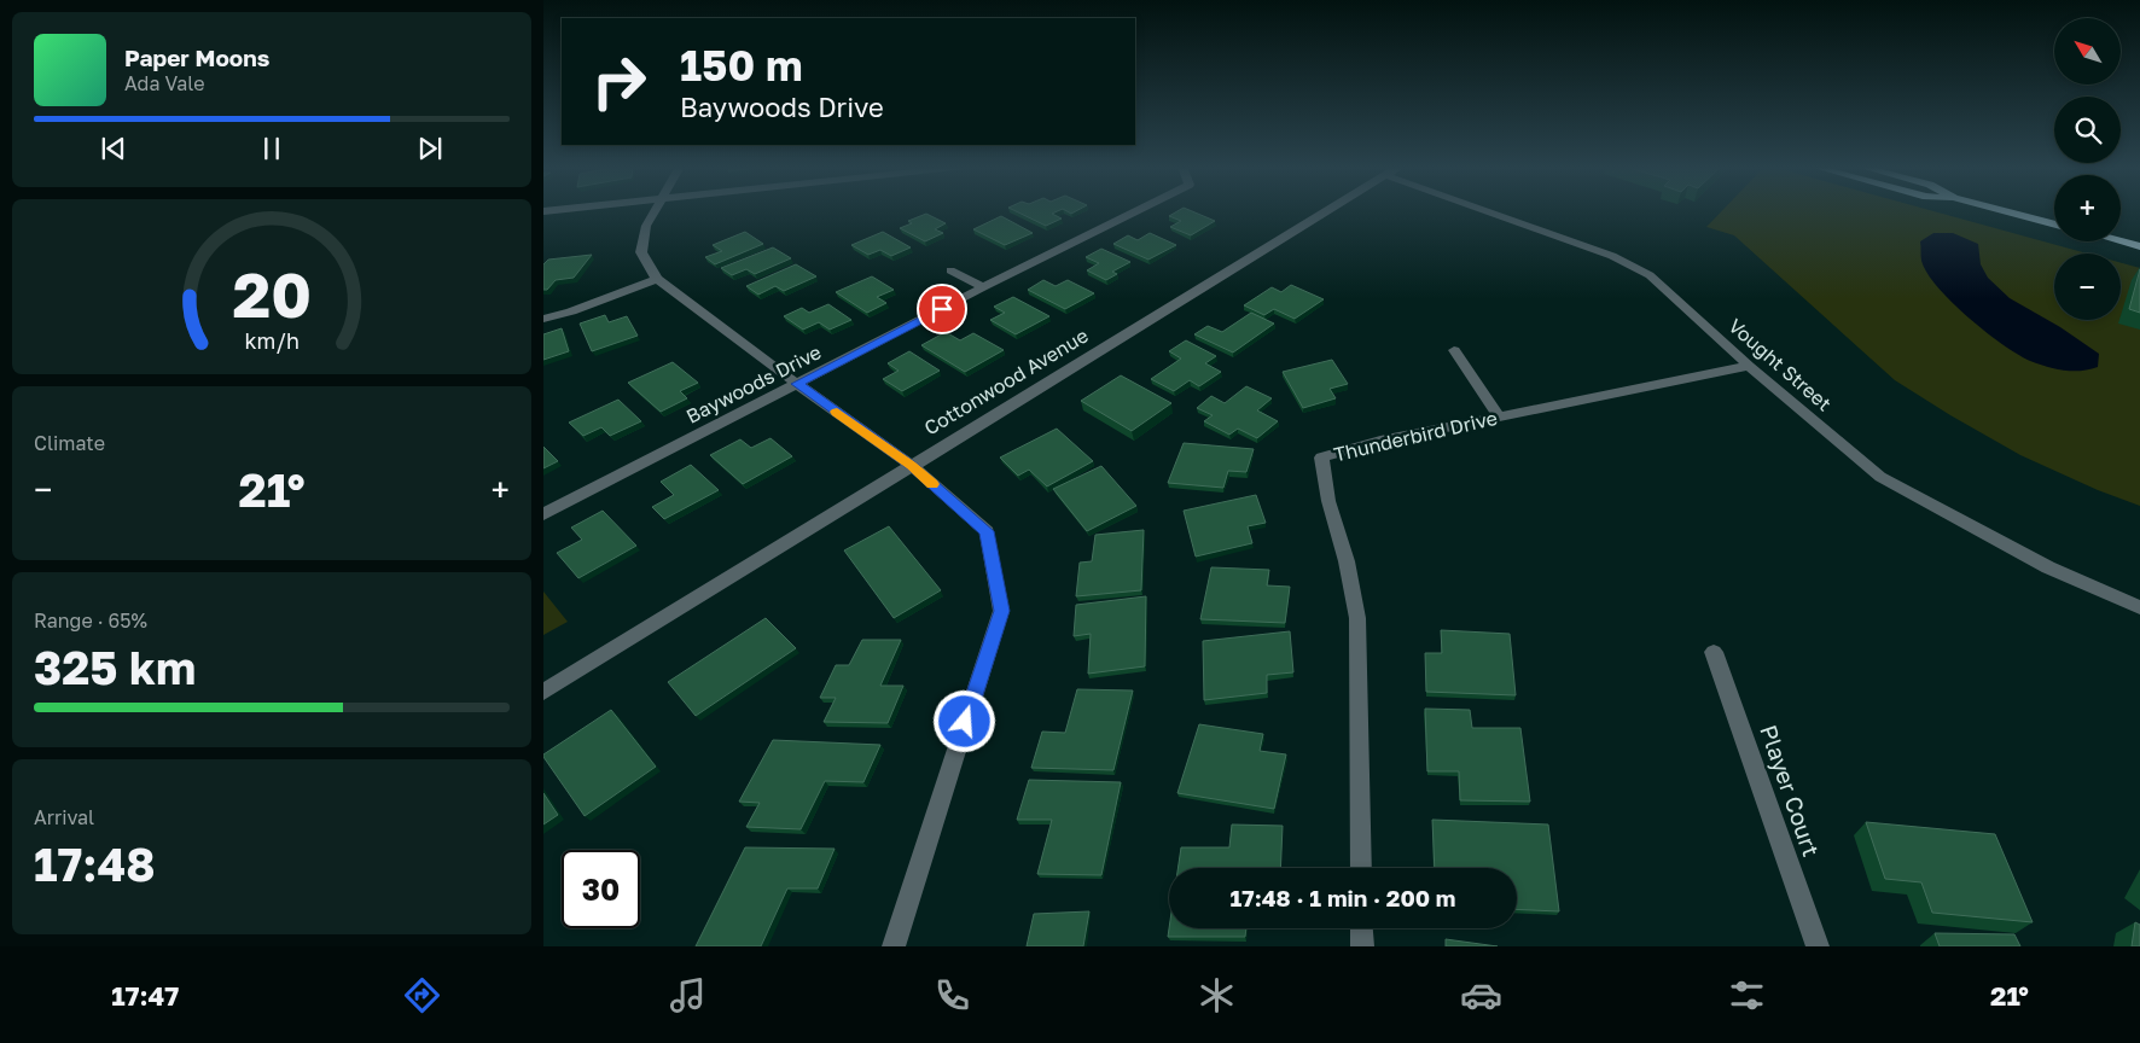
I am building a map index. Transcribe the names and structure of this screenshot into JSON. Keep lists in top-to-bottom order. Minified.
{"streets":{"street":["Vought Street","Cottonwood Avenue","Baywoods Drive","Thunderbird Drive","Player Court"]},"crossings":[["Vought Street","Thunderbird Drive"]],"north":"top left","page":{"map_buttons":["+","−"],"turn":["150 m","Baywoods Drive"],"song":["Paper Moons","Ada Vale"],"tile":["Climate",["Range · 65%","325 km"],["Arrival","17:48"]],"heat":["−","21°","+"],"limit":"30","trip":"17:48 · 1 min · 200 m","tabs":["17:47","21°"],"gauge":["20","km/h"]}}
